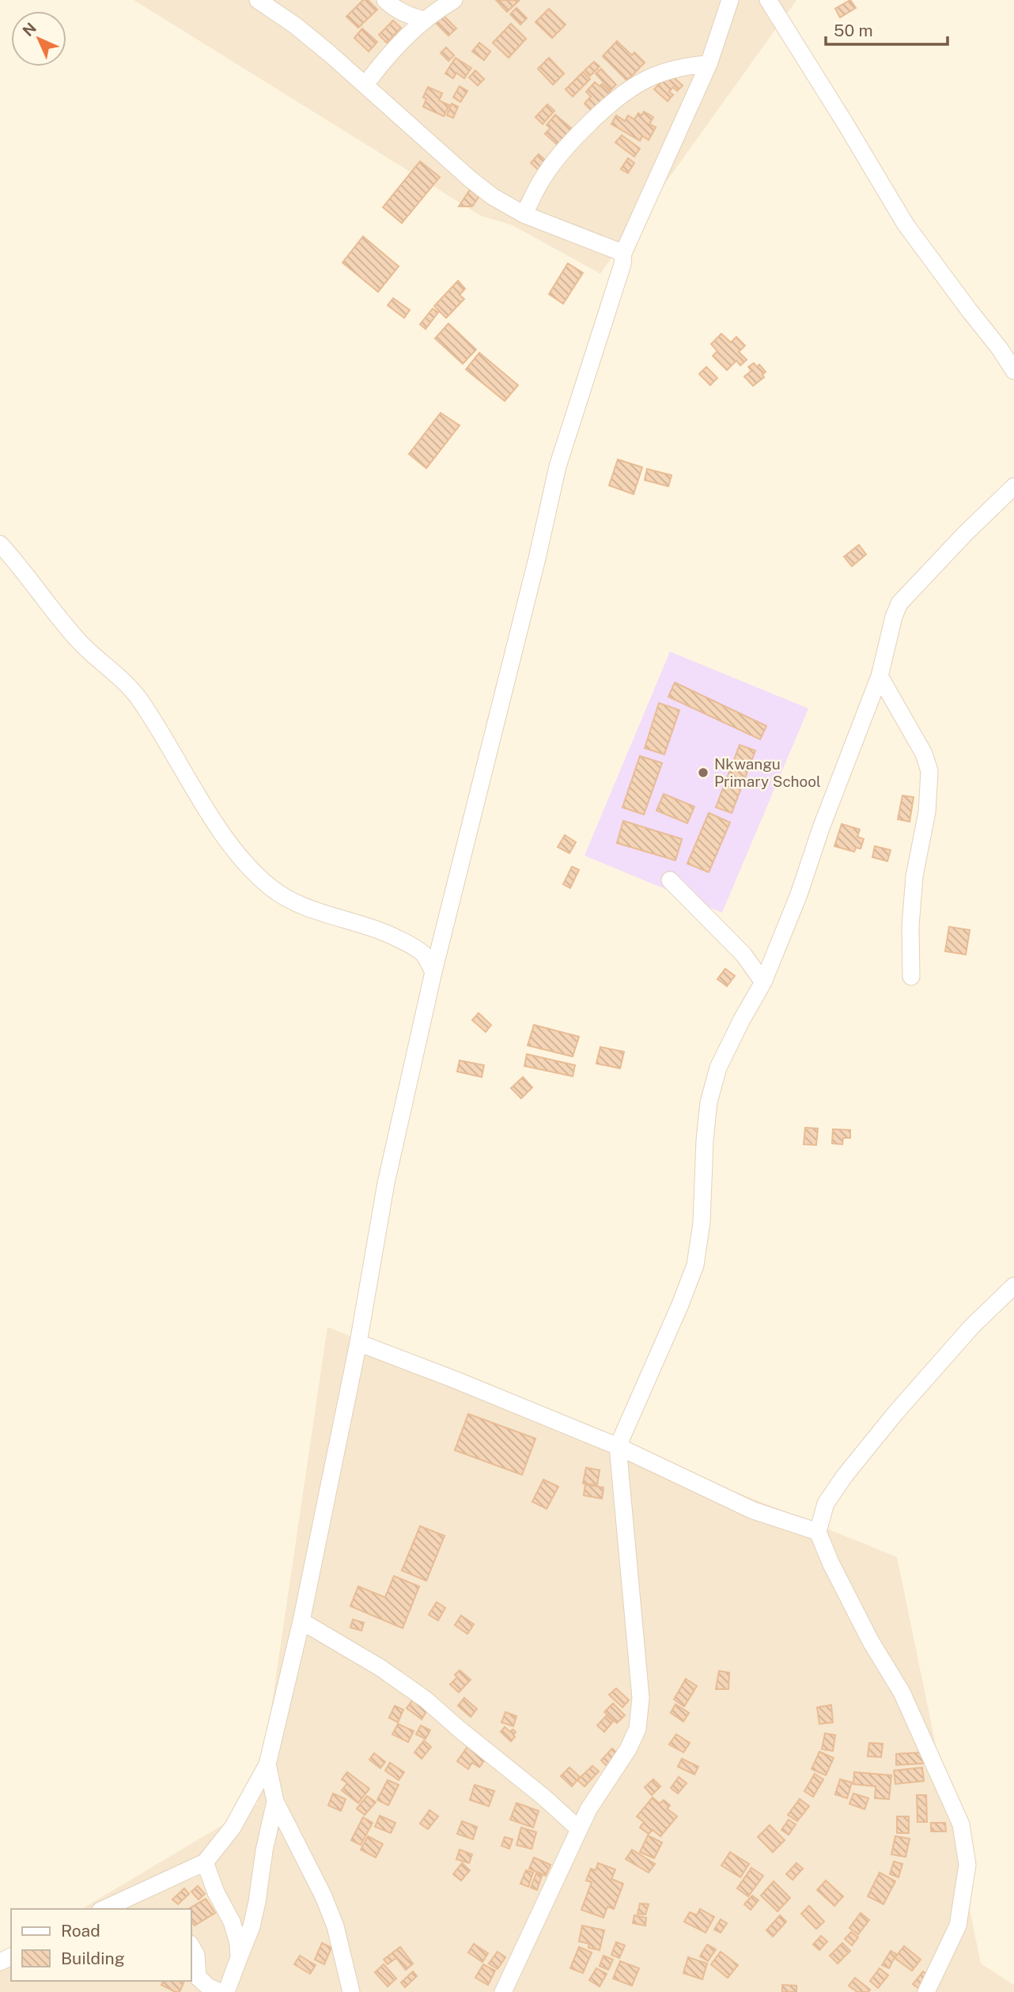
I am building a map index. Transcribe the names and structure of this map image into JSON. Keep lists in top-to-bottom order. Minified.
{"places":["Nkwangu Primary School"],"legend":["Road","Building"],"scale_bar":"50 m","north":"top left"}
